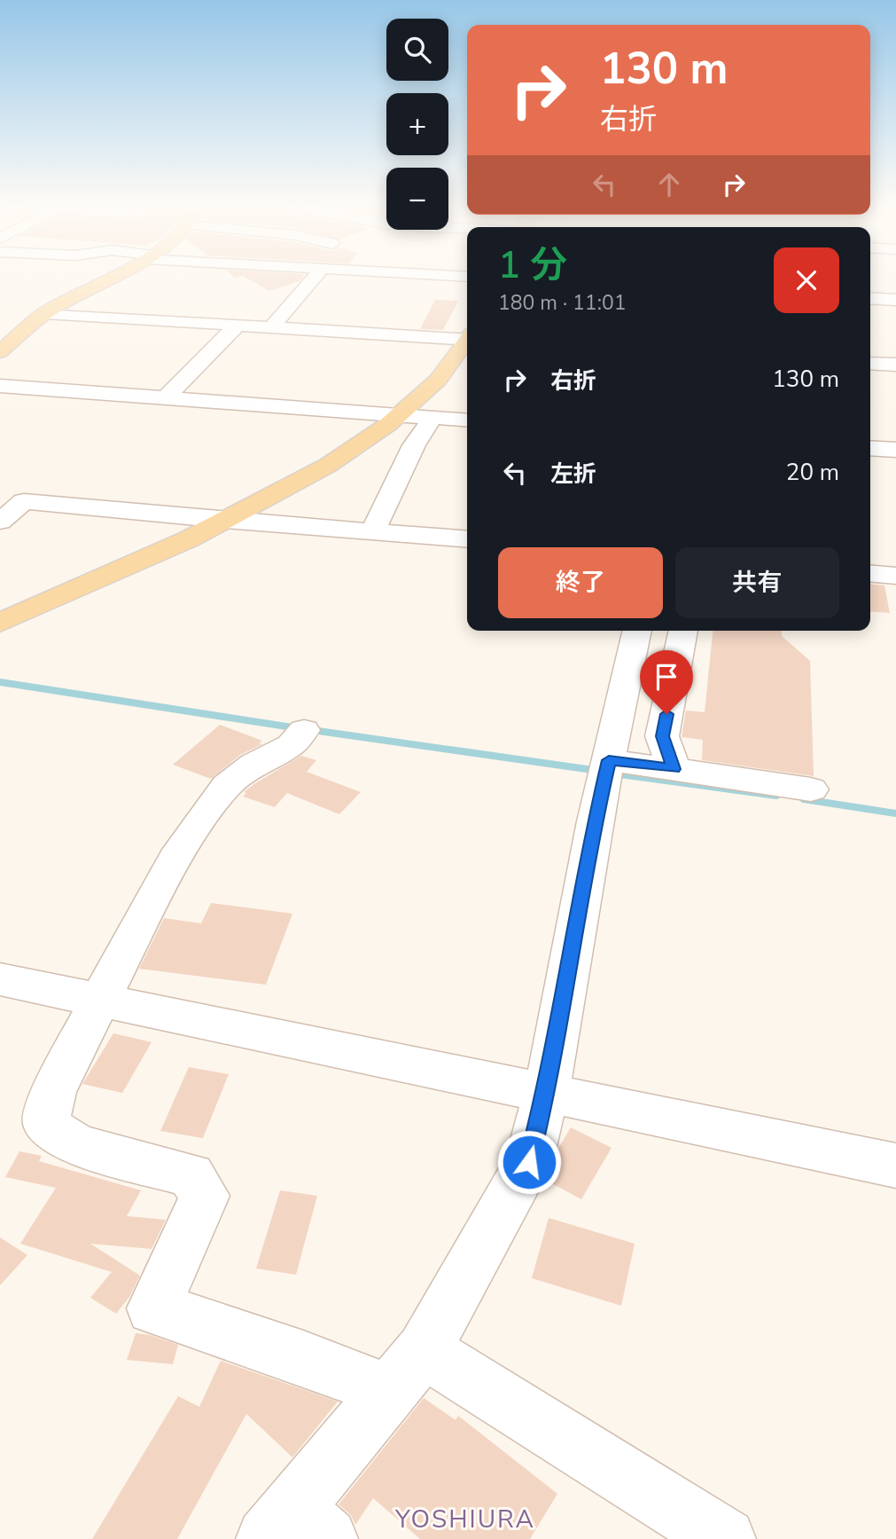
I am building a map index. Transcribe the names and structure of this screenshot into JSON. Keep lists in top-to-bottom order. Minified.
{"districts":["YOSHIURA"],"page":{"map_buttons":["+","−"],"turn":["130 m","右折"],"heading":["1 分","180 m · 11:01"],"list":[{"name":"右折","value":"130 m"},{"name":"左折","value":"20 m"}],"buttons":["終了","共有"]}}
